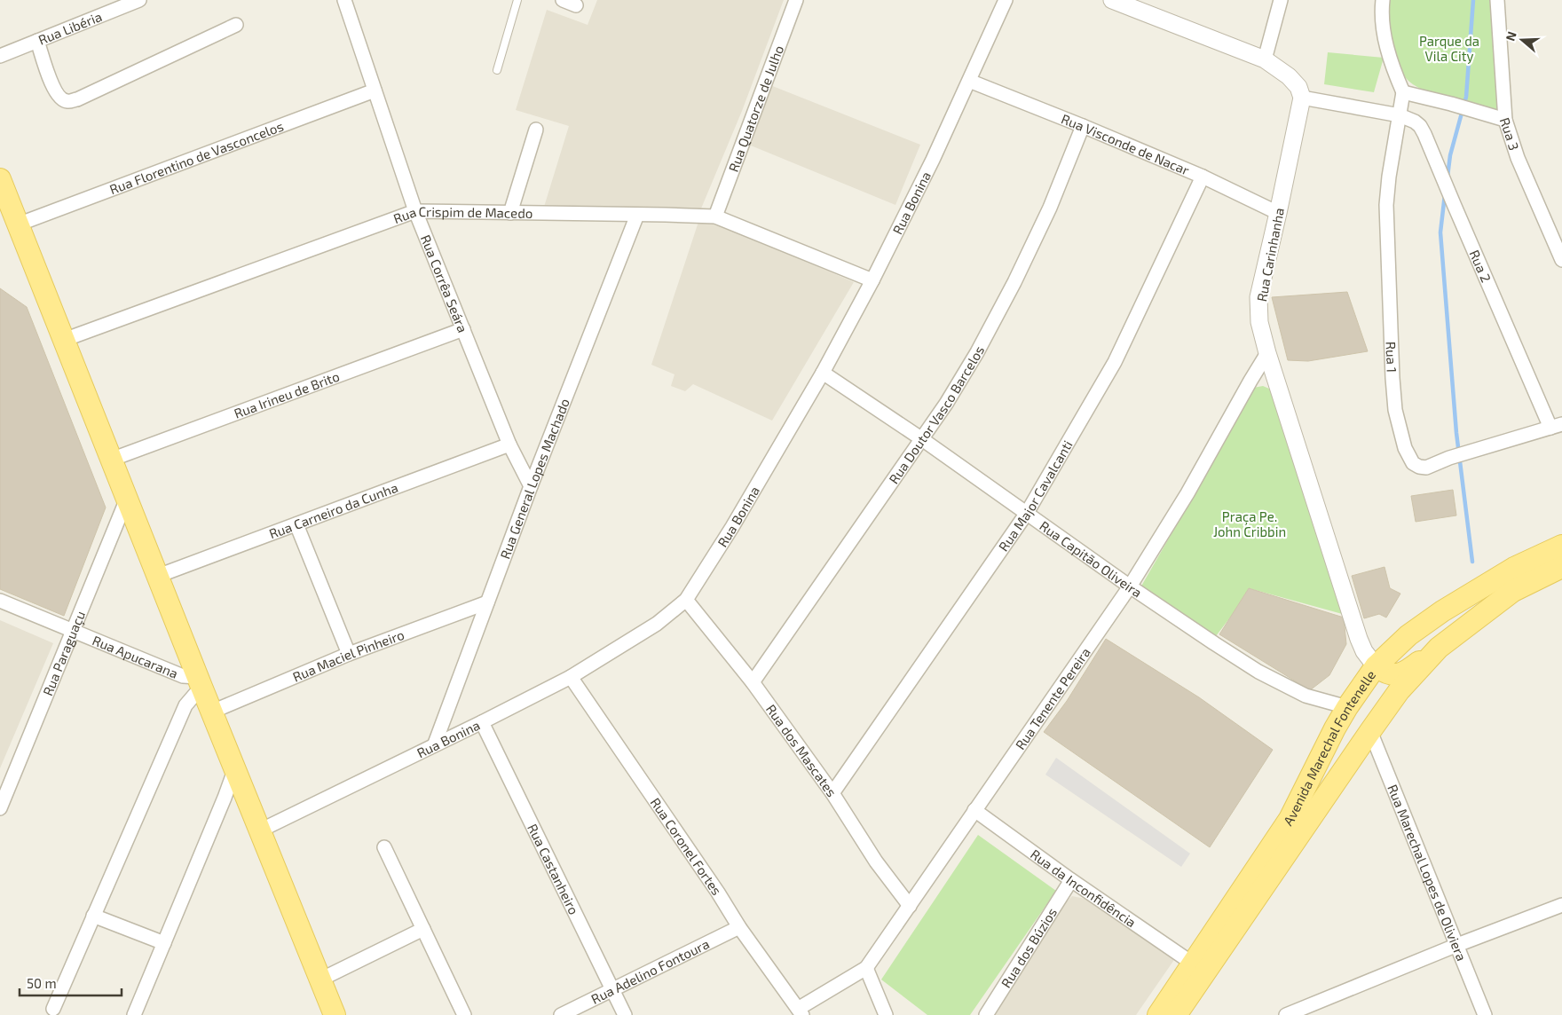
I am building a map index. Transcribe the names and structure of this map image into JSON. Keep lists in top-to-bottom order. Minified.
{"streets":{"main road":["Avenida Marechal Fontenelle"],"street":["Rua Libéria","Rua Quatorze de Julho","Rua 3","Rua Visconde de Nacar","Rua Florentino de Vasconcelos","Rua Bonina","Rua Crispim de Macedo","Rua Carinhanha","Rua 2","Rua Corrêa Seára","Rua 1","Rua Irineu de Brito","Rua Doutor Vasco Barcelos","Rua General Lopes Machado","Rua Major Cavalcanti","Rua Carneiro da Cunha","Rua Capitão Oliveira","Rua Paraguaçu","Rua Maciel Pinheiro","Rua Apucarana","Rua Tenente Pereira","Rua dos Mascates","Rua Coronel Fortes","Rua Castanheiro","Rua Marechal Lopes de Oliviera","Rua da Inconfidência","Rua dos Búzios","Rua Adelino Fontoura"]},"crossings":[["Rua Quatorze de Julho","Rua Crispim de Macedo"],["Rua Visconde de Nacar","Rua Bonina"],["Rua Visconde de Nacar","Rua Carinhanha"],["Rua Visconde de Nacar","Rua Doutor Vasco Barcelos"],["Rua Visconde de Nacar","Rua Major Cavalcanti"],["Rua Florentino de Vasconcelos","Rua Corrêa Seára"],["Rua Bonina","Rua Crispim de Macedo"],["Rua Bonina","Rua General Lopes Machado"],["Rua Bonina","Rua Capitão Oliveira"],["Rua Bonina","Rua dos Mascates"],["Rua Bonina","Rua Coronel Fortes"],["Rua Bonina","Rua Castanheiro"],["Rua Crispim de Macedo","Rua Corrêa Seára"],["Rua Crispim de Macedo","Rua General Lopes Machado"],["Rua Carinhanha","Rua 2"],["Rua Carinhanha","Rua Tenente Pereira"],["Rua Carinhanha","Avenida Marechal Fontenelle"],["Rua 2","Rua 1"],["Rua Corrêa Seára","Rua Irineu de Brito"],["Rua Corrêa Seára","Rua General Lopes Machado"],["Rua Corrêa Seára","Rua Carneiro da Cunha"],["Rua Doutor Vasco Barcelos","Rua Capitão Oliveira"],["Rua Doutor Vasco Barcelos","Rua dos Mascates"],["Rua General Lopes Machado","Rua Maciel Pinheiro"],["Rua Major Cavalcanti","Rua Capitão Oliveira"],["Rua Major Cavalcanti","Rua dos Mascates"],["Rua Capitão Oliveira","Rua Tenente Pereira"],["Rua Capitão Oliveira","Avenida Marechal Fontenelle"],["Rua Paraguaçu","Rua Apucarana"],["Rua Tenente Pereira","Rua dos Mascates"],["Rua Tenente Pereira","Rua Coronel Fortes"],["Rua Tenente Pereira","Rua da Inconfidência"],["Avenida Marechal Fontenelle","Rua Marechal Lopes de Oliviera"],["Avenida Marechal Fontenelle","Rua da Inconfidência"],["Rua Coronel Fortes","Rua Adelino Fontoura"],["Rua Castanheiro","Rua Adelino Fontoura"],["Rua da Inconfidência","Rua dos Búzios"]],"parks":["Parque da Vila City","Praça Pe. John Cribbin"],"scale_bar":"50 m","north":"left"}
